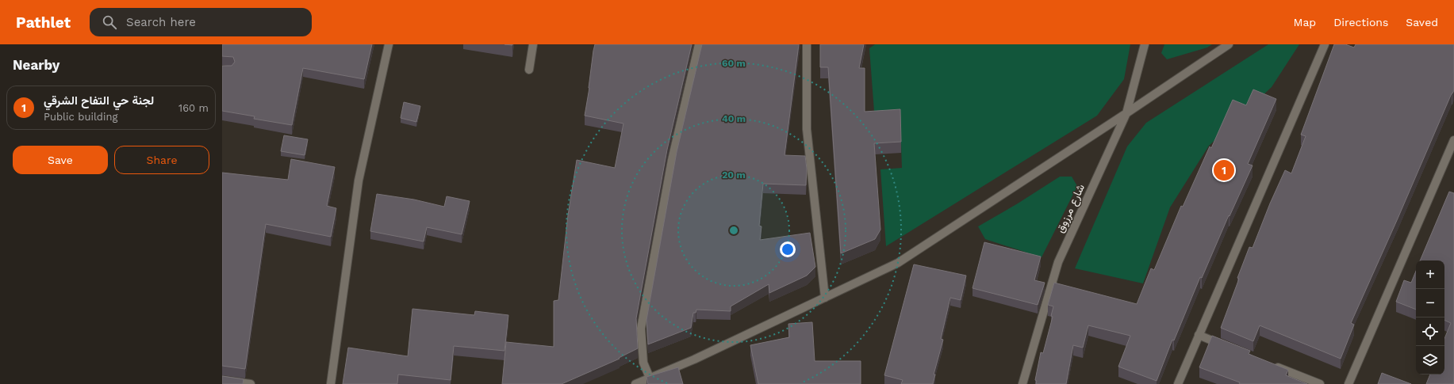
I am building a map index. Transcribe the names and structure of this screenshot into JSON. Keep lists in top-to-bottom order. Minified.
{"streets":{"street":["شارع مرزوق"]},"page":{"header":"Pathlet","search":"Search here","nav":["Map","Directions","Saved"],"heading":"Nearby","list":[{"mark":"1","name":"لجنة حي التفاح الشرقي","note":"Public building","value":"160 m"}],"buttons":["Save","Share"],"pins":"1","map_buttons":["+","−"]},"rings":["60 m","40 m","20 m"]}
